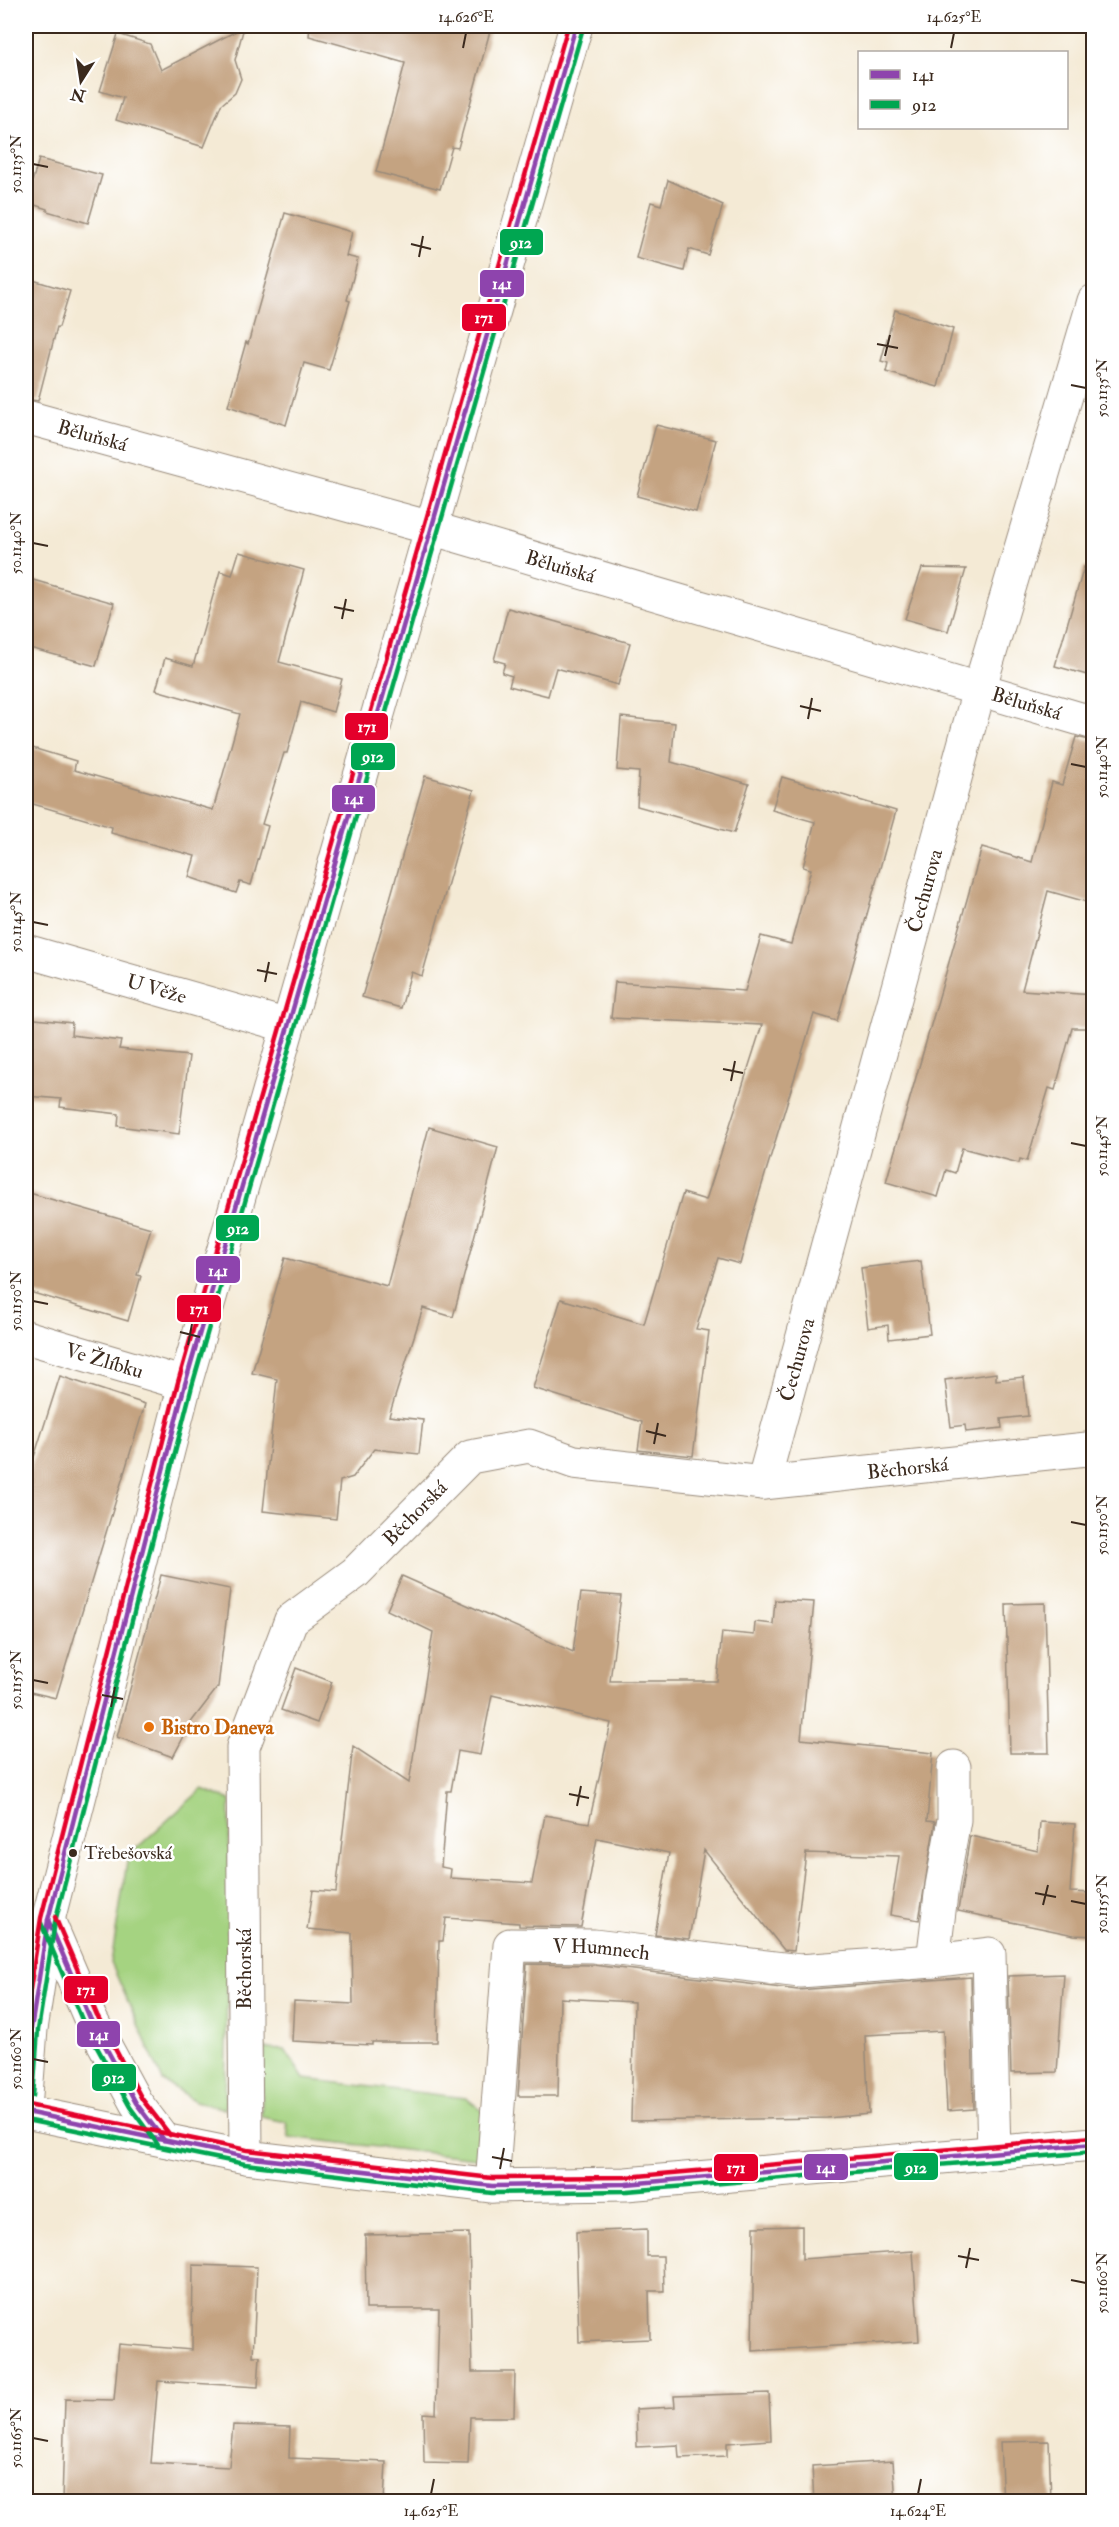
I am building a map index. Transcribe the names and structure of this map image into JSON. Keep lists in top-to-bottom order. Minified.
{"streets":{"street":["Běluňská","Čechurova","U Věže","Ve Žlíbku","Běchorská","V Humnech"]},"crossings":[["Běluňská","Čechurova"],["Čechurova","Běchorská"]],"places":["Bistro Daneva","Třebešovská"],"lines":["transit line 141","transit line 171","transit line 912"],"legend":["141","912"],"north":"bottom","coordinates":["14.626°E","14.625°E","50.1135°N","50.1140°N","50.1145°N","50.1150°N","50.1155°N","50.1160°N","50.1165°N","14.624°E"]}
